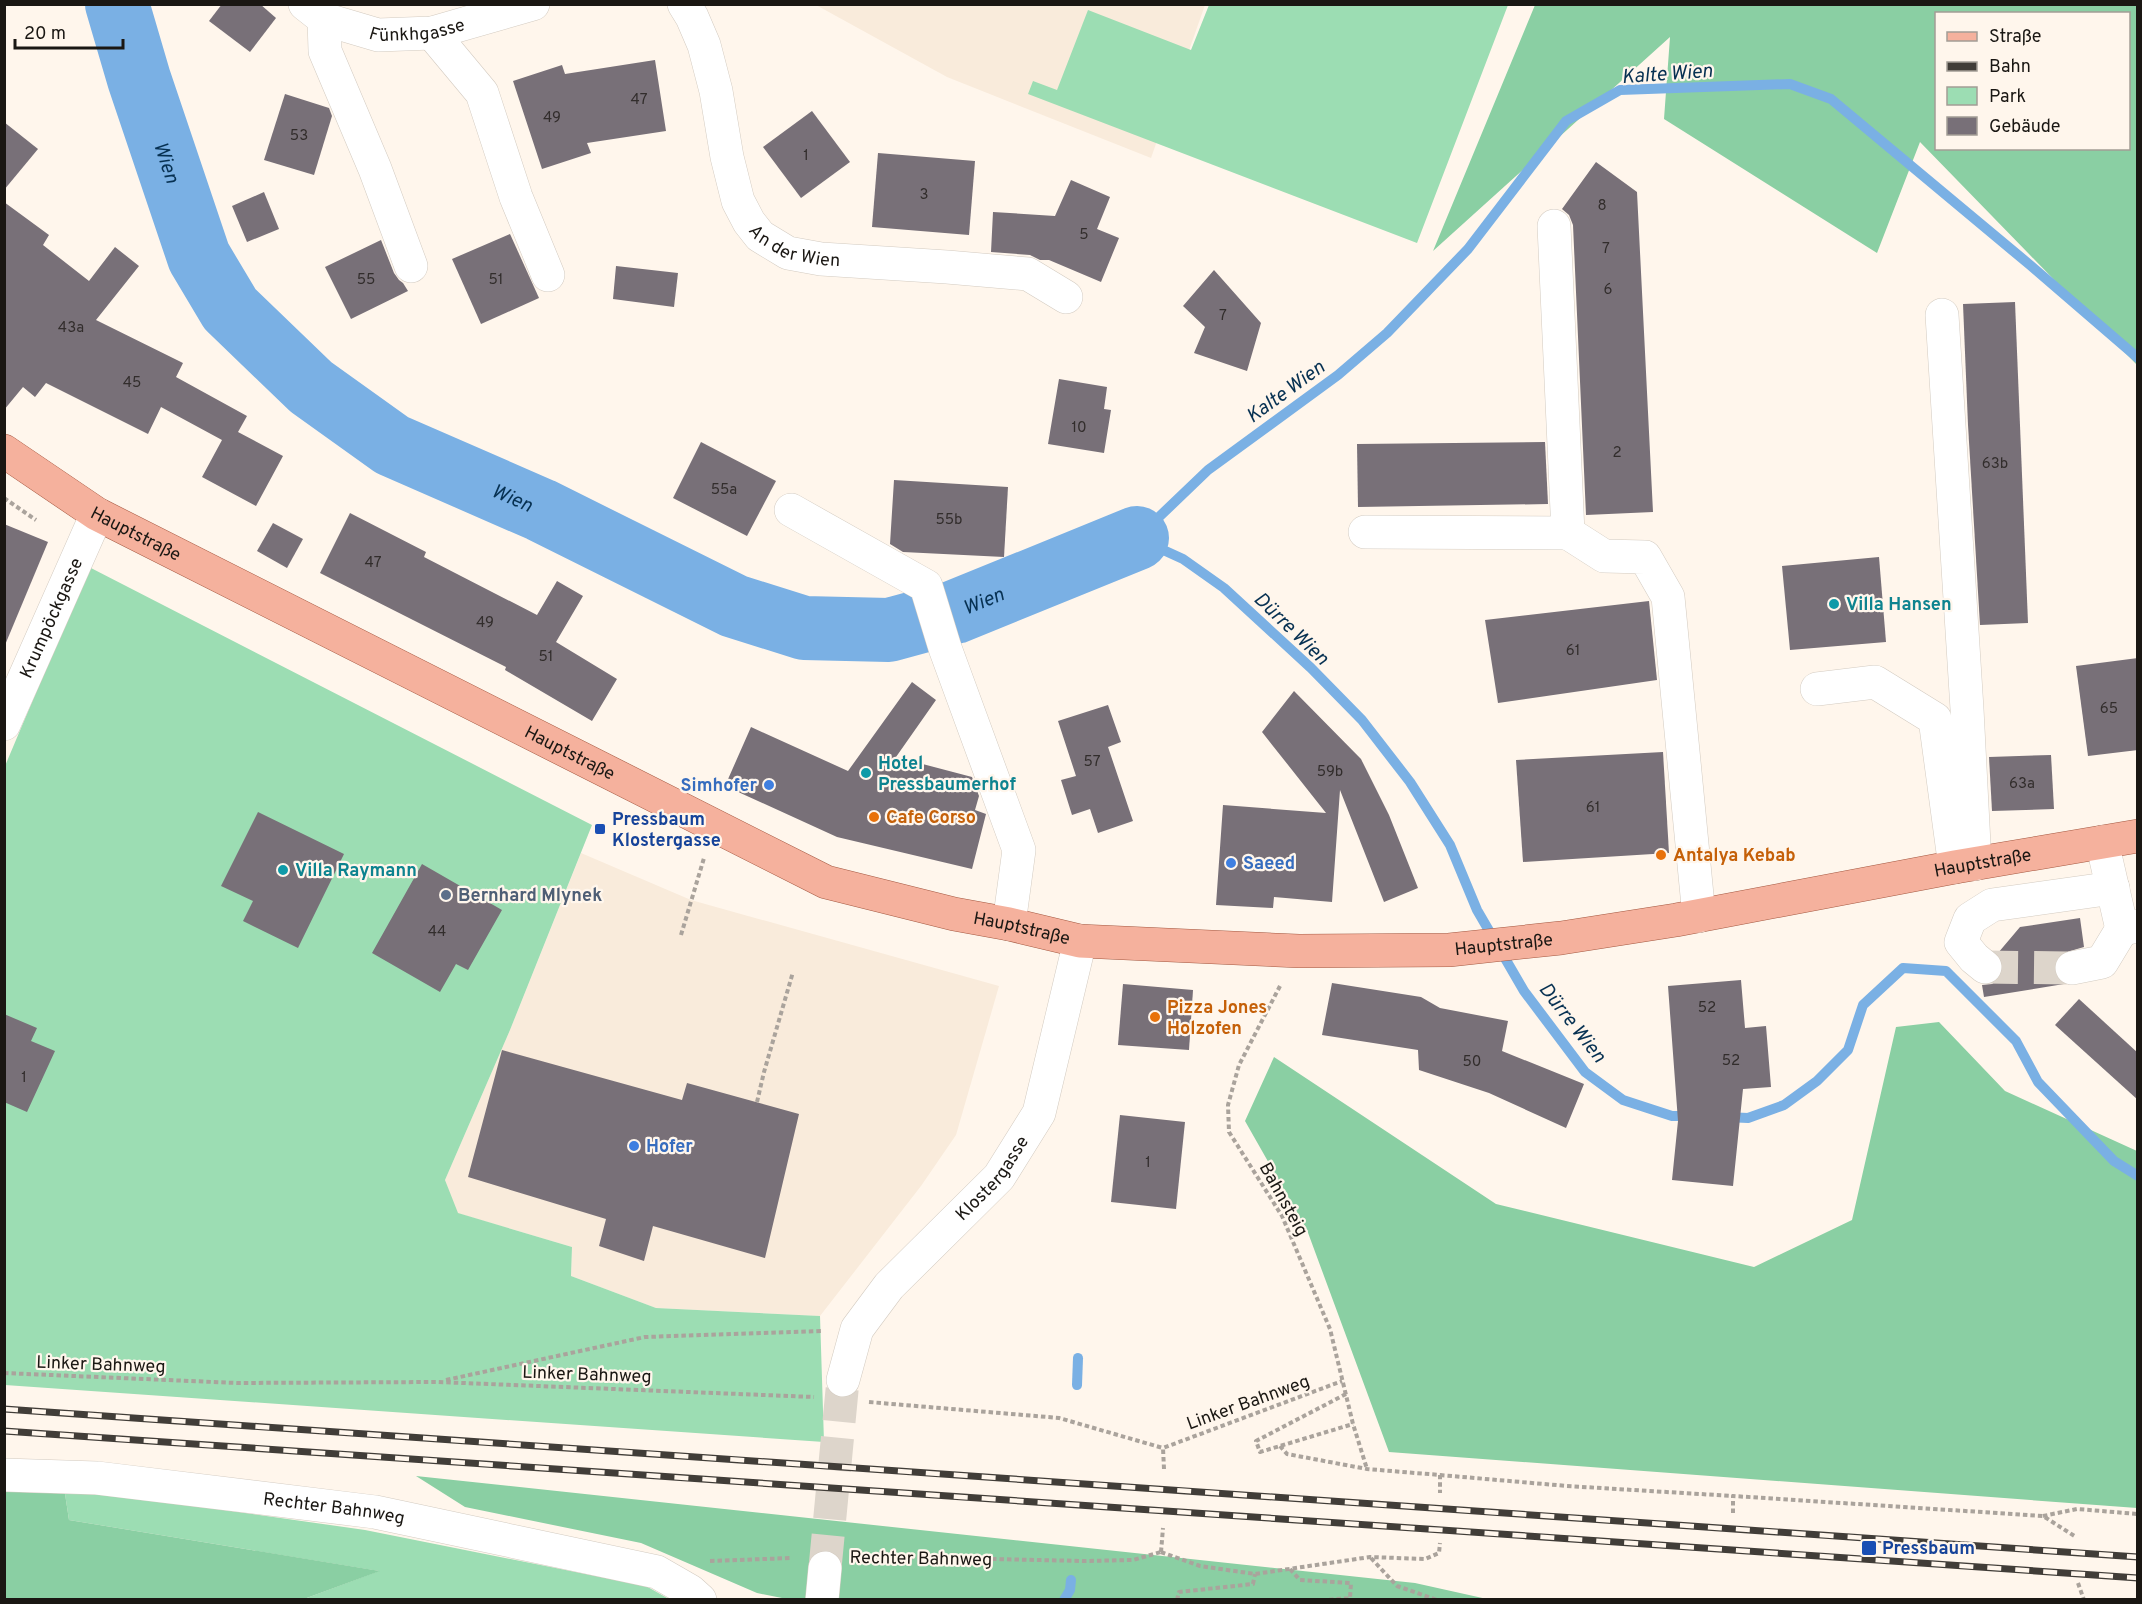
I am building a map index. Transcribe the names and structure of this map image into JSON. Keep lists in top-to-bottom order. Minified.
{"streets":{"main road":["Hauptstraße"],"street":["Fünkhgasse","An der Wien","Krumpöckgasse","Klostergasse","Rechter Bahnweg"],"path":["Bahnsteig","Linker Bahnweg"]},"crossings":[["Hauptstraße","Krumpöckgasse"],["Hauptstraße","Klostergasse"],["Hauptstraße","Bahnsteig"],["Klostergasse","Linker Bahnweg"],["Bahnsteig","Linker Bahnweg"]],"water":["Kalte Wien","Wien","Dürre Wien"],"places":{"other":["Villa Hansen","Hotel Pressbaumerhof","Simhofer","Cafe Corso","Antalya Kebab","Saeed","Villa Raymann","Bernhard Mlynek","Pizza Jones Holzofen","Hofer"],"transit":["Pressbaum Klostergasse","Pressbaum"]},"house_numbers":["47","49","53","1","3","8","5","7","55","51","6","7","43a","45","10","2","63b","55a","55b","47","49","61","51","65","57","59b","63a","61","44","52","52","50","1","1"],"legend":["Straße","Bahn","Park","Gebäude"],"scale_bar":"20 m"}
